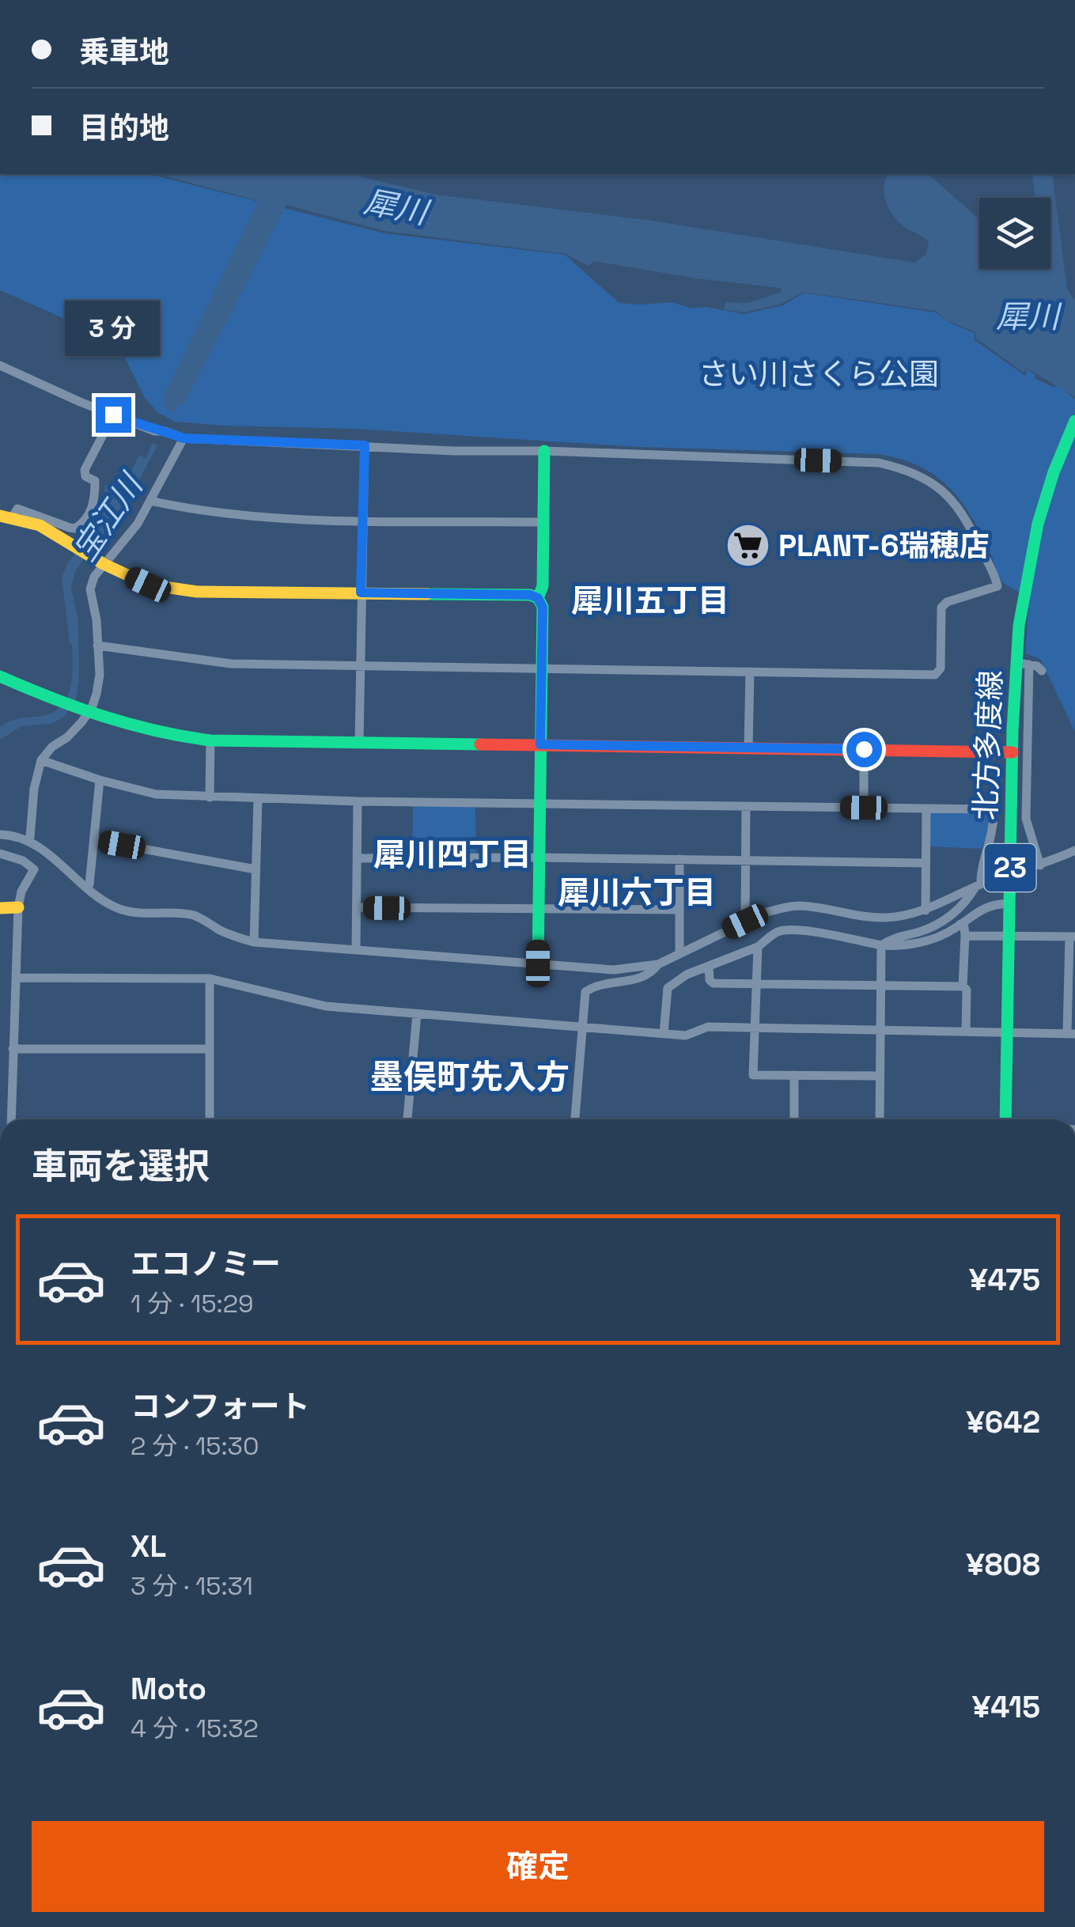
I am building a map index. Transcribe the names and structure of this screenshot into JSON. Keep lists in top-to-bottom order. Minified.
{"streets":{"street":["北方多度線","23"]},"districts":["犀川五丁目","犀川四丁目","犀川六丁目","墨俣町先入方"],"water":["犀川","宝江川"],"parks":["さい川さくら公園"],"places":{"supermarket":["PLANT-6瑞穂店"]},"page":{"banner":["乗車地","目的地"],"bubble":"3 分","heading":"車両を選択","list":[{"name":"エコノミー","note":"1 分 · 15:29","value":"¥475"},{"name":"コンフォート","note":"2 分 · 15:30","value":"¥642"},{"name":"XL","note":"3 分 · 15:31","value":"¥808"},{"name":"Moto","note":"4 分 · 15:32","value":"¥415"}],"buttons":"確定"}}
